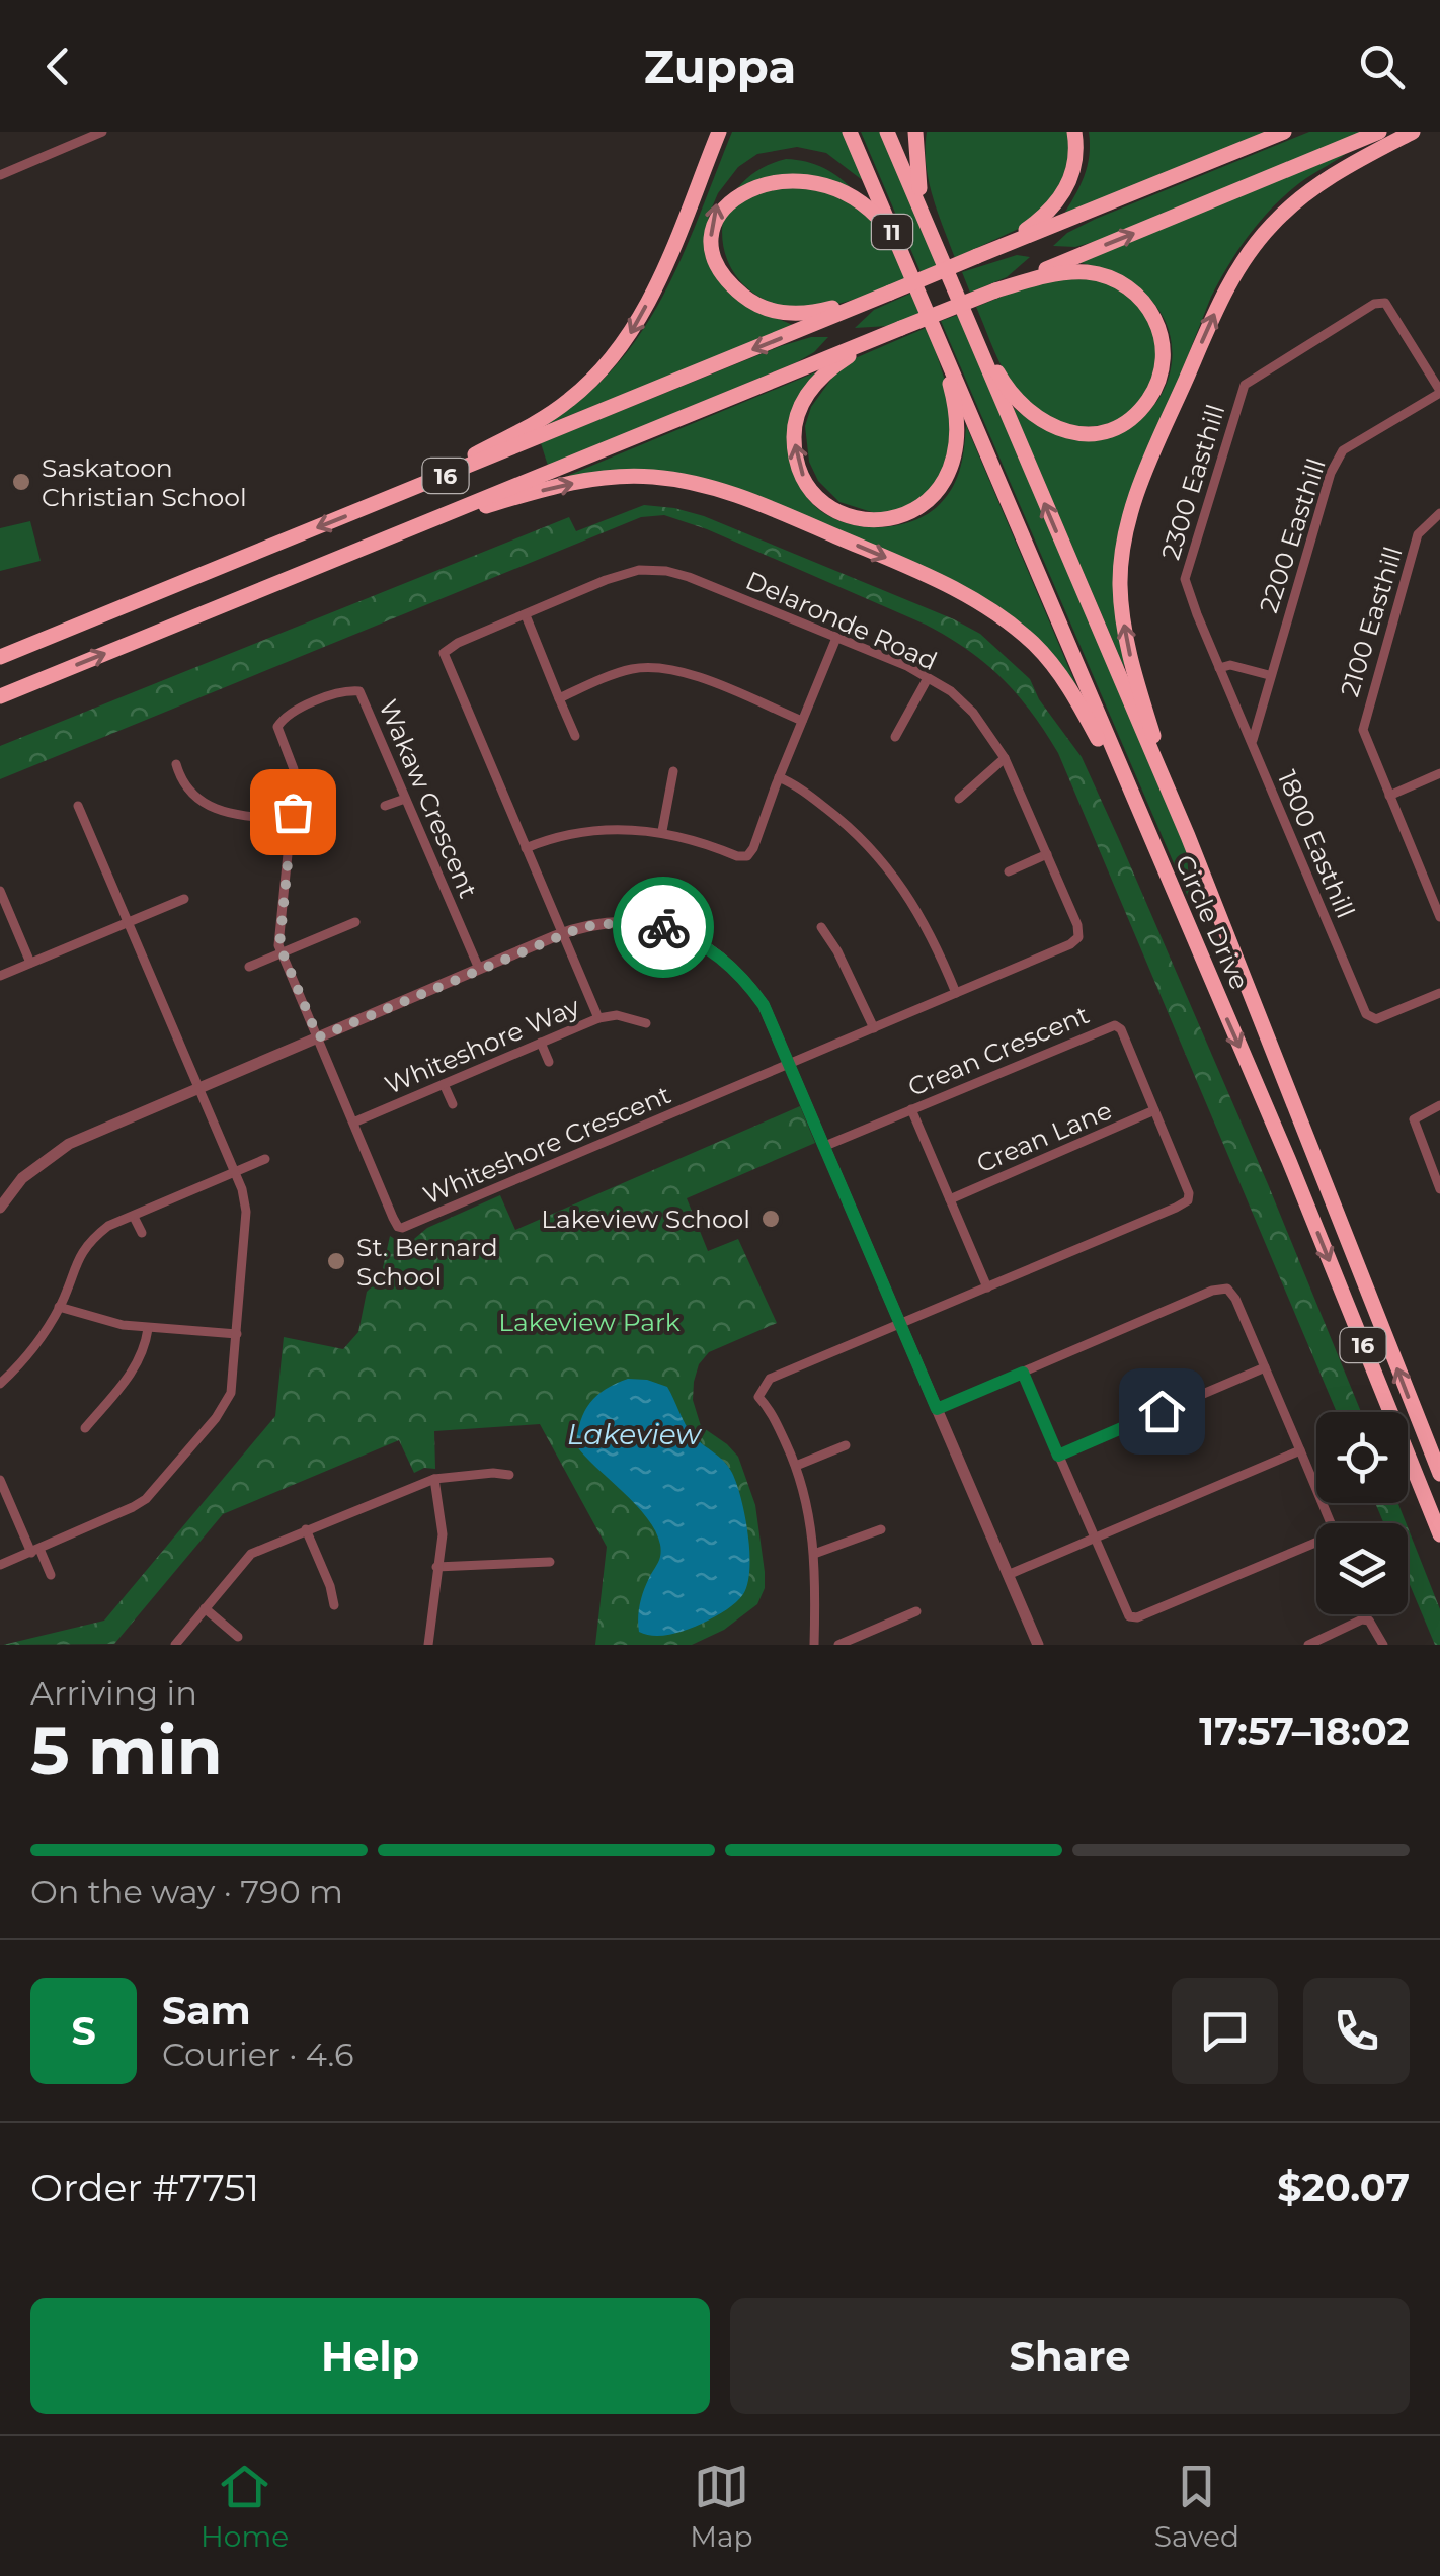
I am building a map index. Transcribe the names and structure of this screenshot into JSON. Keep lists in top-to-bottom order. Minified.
{"streets":{"highway":["11","16","Circle Drive"],"street":["2300 Easthill","2200 Easthill","Delaronde Road","2100 Easthill","Wakaw Crescent","1800 Easthill","Whiteshore Way","Crean Crescent","Crean Lane","Whiteshore Crescent"]},"crossings":[["11","Circle Drive"],["2300 Easthill","2200 Easthill"],["2300 Easthill","1800 Easthill"],["2200 Easthill","1800 Easthill"],["Delaronde Road","Whiteshore Way"],["Delaronde Road","Whiteshore Crescent"],["Wakaw Crescent","Whiteshore Crescent"],["Whiteshore Way","Whiteshore Crescent"],["Crean Crescent","Crean Lane"]],"water":["Lakeview"],"parks":["Lakeview Park"],"places":["Saskatoon Christian School","Lakeview School","St. Bernard School"],"page":{"header":"Zuppa","heading":["5 min","Arriving in","17:57–18:02"],"panel":["Sam","Courier · 4.6","Order #7751","$20.07"],"bar":"On the way · 790 m","round":"S","buttons":["Help","Share"],"tabs":["Home","Map","Saved"]}}
